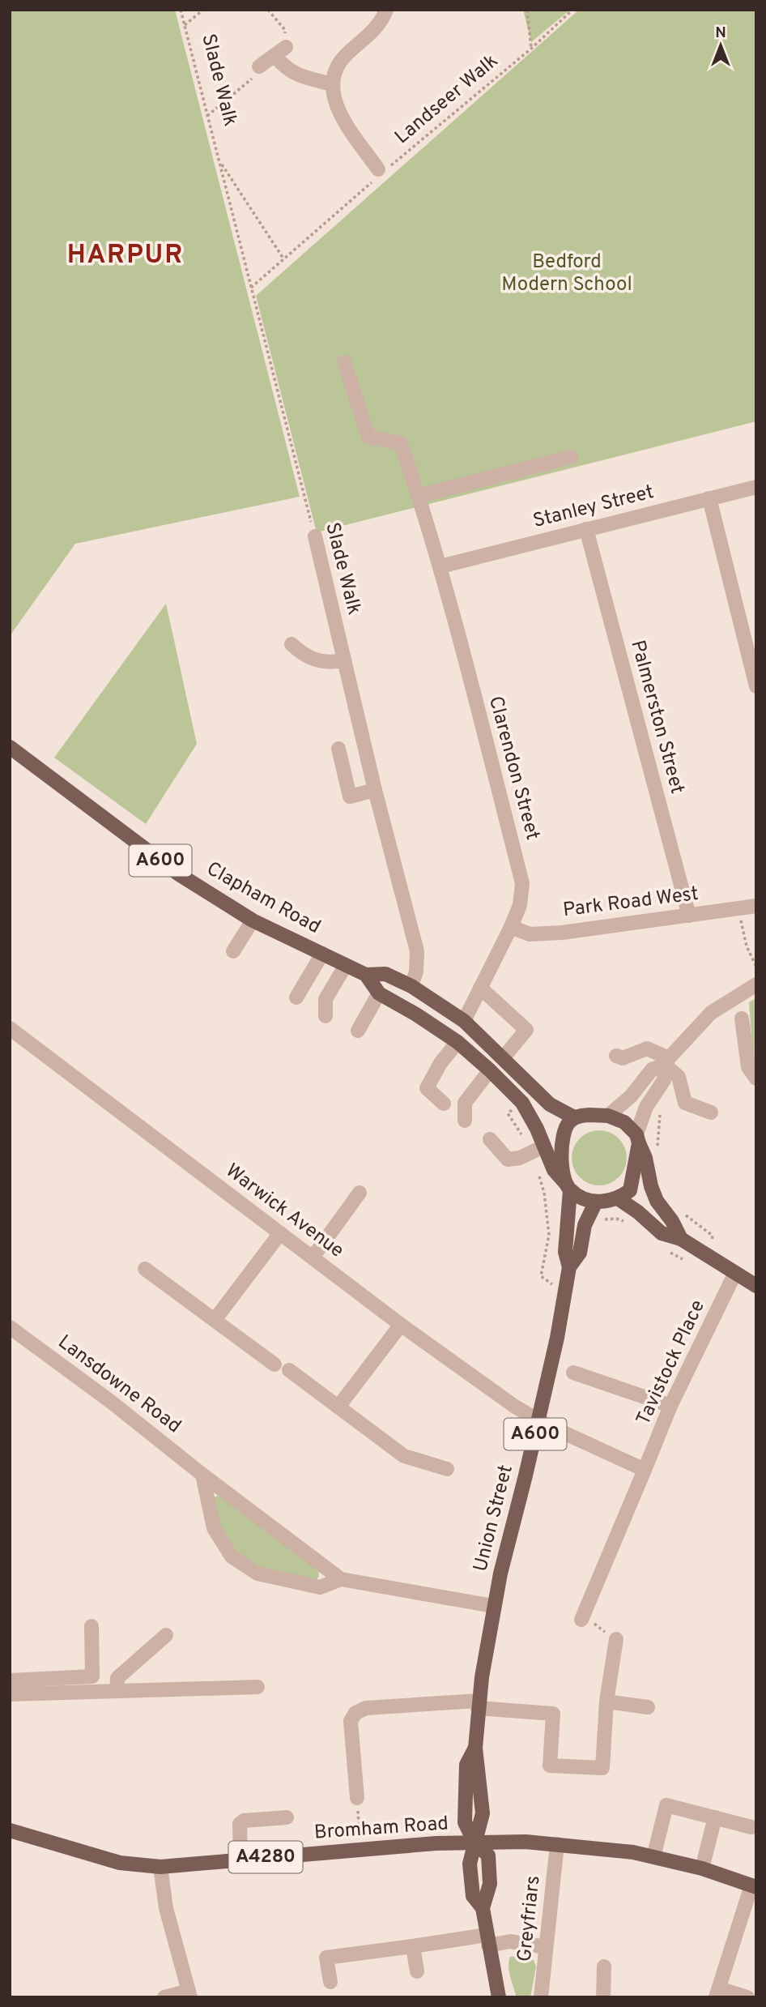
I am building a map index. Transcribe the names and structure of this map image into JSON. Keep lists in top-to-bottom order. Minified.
{"streets":{"main road":["A600","Clapham Road","Union Street","Bromham Road","A4280","Greyfriars"],"street":["Slade Walk","Stanley Street","Palmerston Street","Clarendon Street","Park Road West","Warwick Avenue","Tavistock Place","Lansdowne Road"],"path":["Landseer Walk"]},"crossings":[["Slade Walk","Landseer Walk"],["Slade Walk","Clapham Road"],["Stanley Street","Palmerston Street"],["Stanley Street","Clarendon Street"],["Palmerston Street","Park Road West"],["Clarendon Street","Clapham Road"],["Clarendon Street","Park Road West"],["A600","Clapham Road"],["A600","Union Street"],["Clapham Road","Union Street"],["Warwick Avenue","Union Street"],["Lansdowne Road","Union Street"],["Union Street","Bromham Road"],["Union Street","Greyfriars"],["Bromham Road","Greyfriars"]],"districts":["HARPUR"],"parks":["Bedford Modern School"],"north":"top"}
